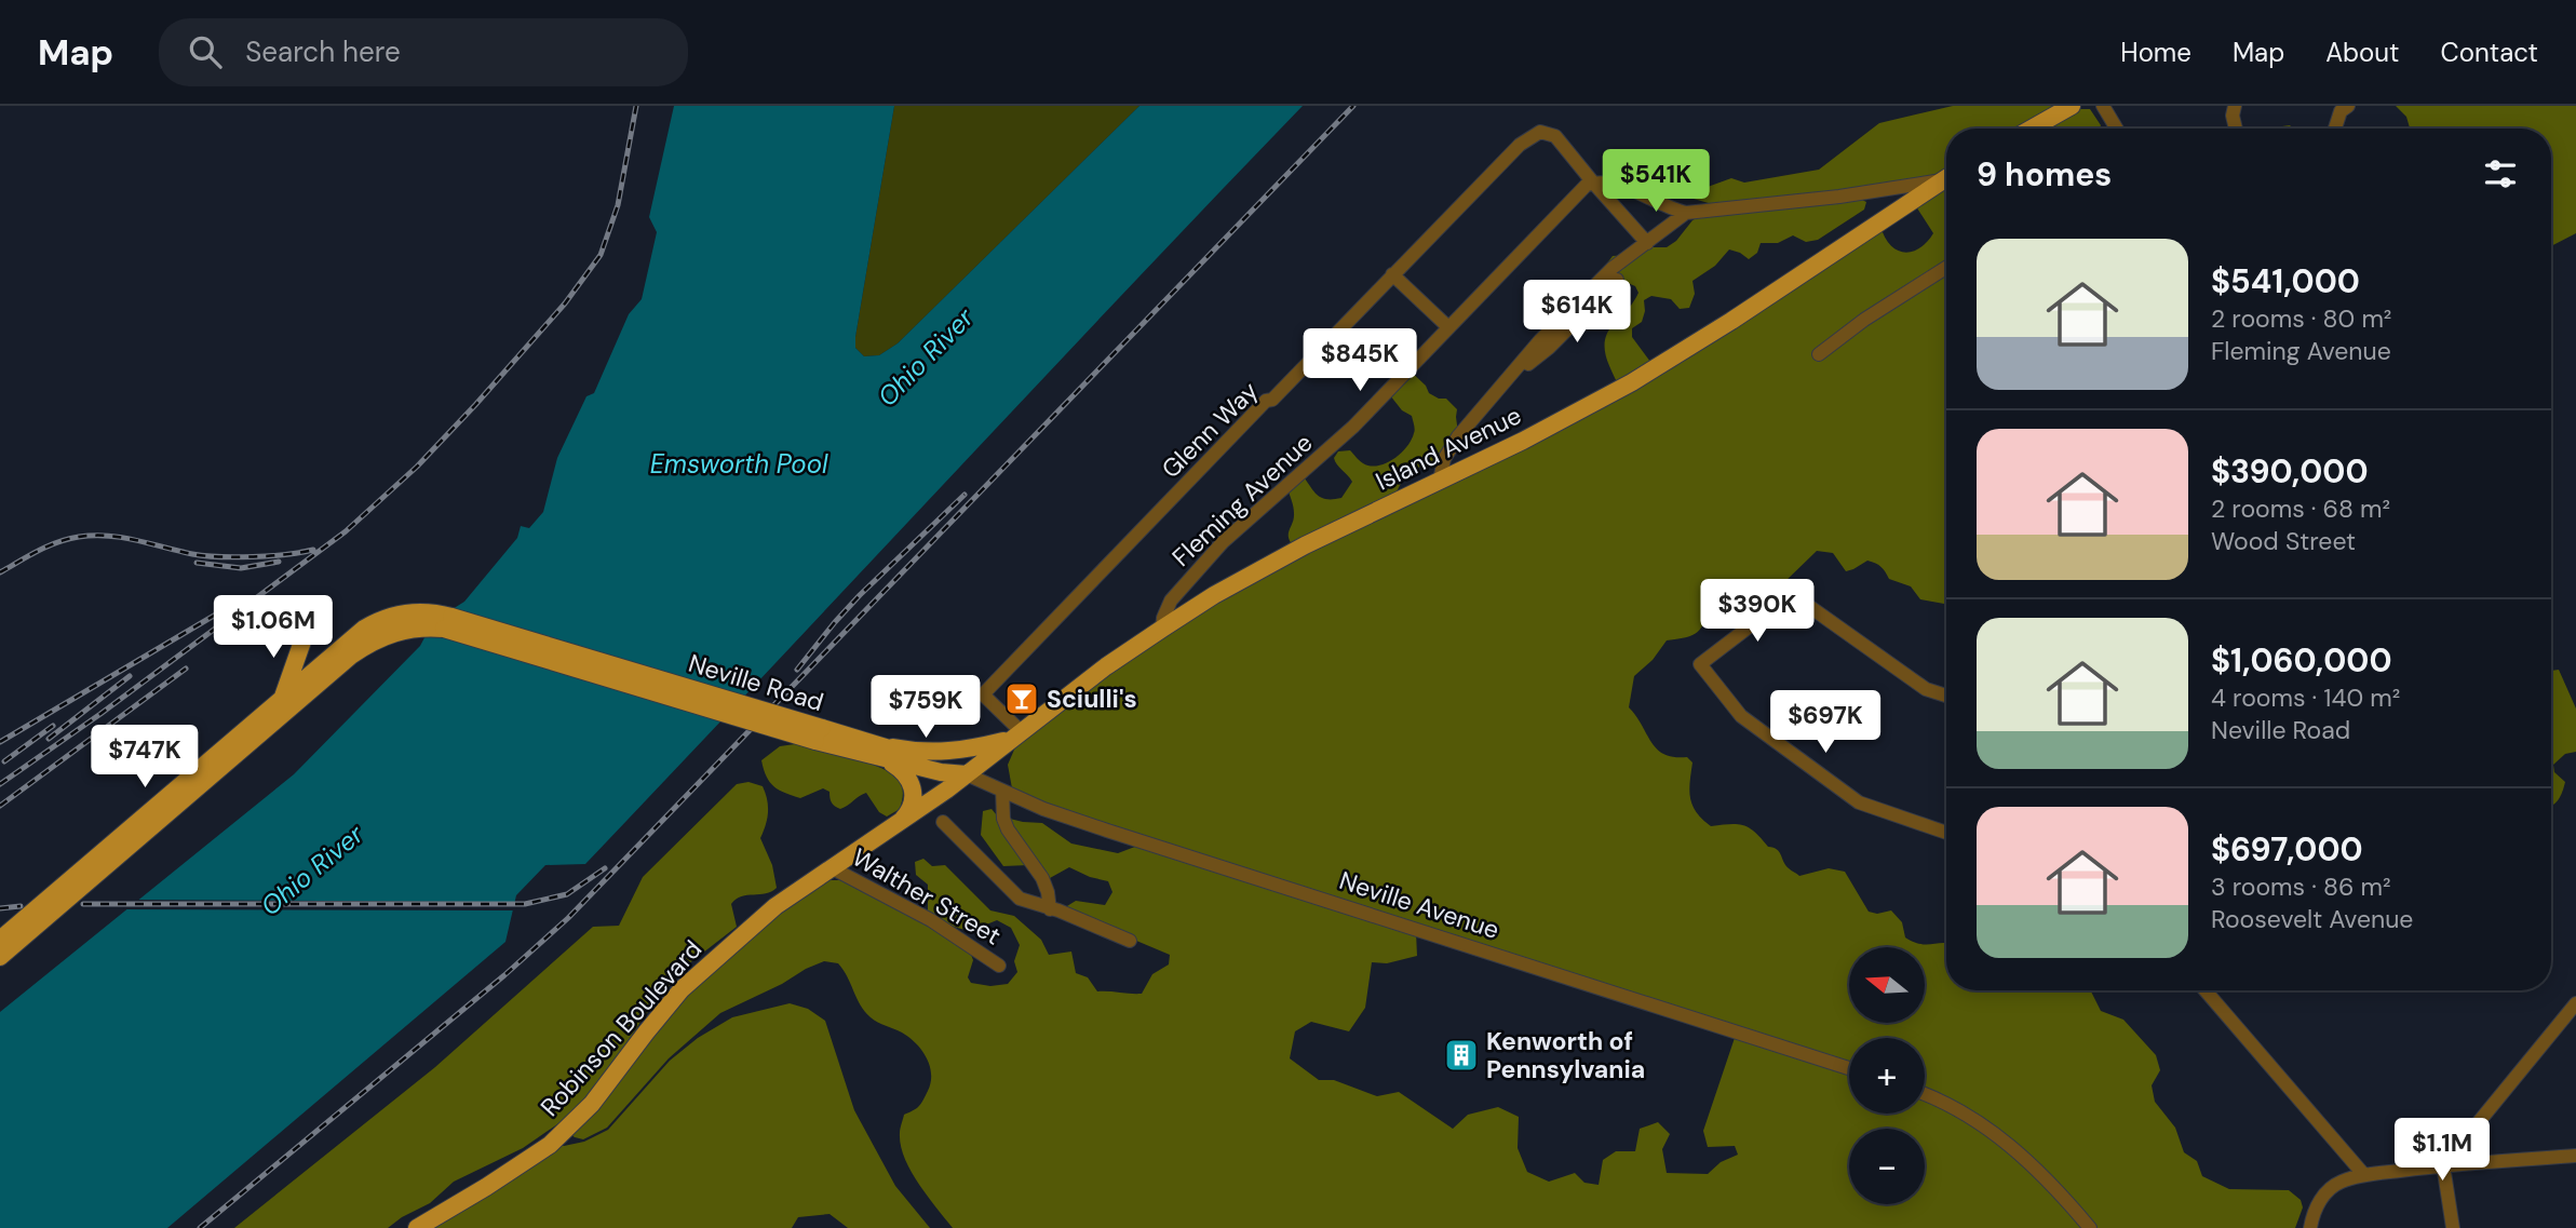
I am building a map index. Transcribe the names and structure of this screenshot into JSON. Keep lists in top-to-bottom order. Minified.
{"streets":{"main road":["Island Avenue","Neville Road","Robinson Boulevard"],"street":["Glenn Way","Fleming Avenue","Walther Street","Neville Avenue"]},"crossings":[["Glenn Way","Island Avenue"],["Glenn Way","Fleming Avenue"],["Island Avenue","Fleming Avenue"],["Island Avenue","Neville Road"],["Island Avenue","Neville Avenue"],["Island Avenue","Robinson Boulevard"],["Neville Road","Neville Avenue"],["Neville Road","Robinson Boulevard"],["Walther Street","Robinson Boulevard"],["Neville Avenue","Robinson Boulevard"]],"water":["Ohio River","Emsworth Pool"],"places":{"bar":["Sciulli's"],"building":["Kenworth of Pennsylvania"]},"north":"left","page":{"header":"Map","search":"Search here","nav":["Home","Map","About","Contact"],"heading":"9 homes","price":["$541K","$614K","$845K","$390K","$1.06M","$759K","$697K","$747K","$1.1M"],"list":[{"name":"$541,000","note":"2 rooms · 80 m² · Fleming Avenue"},{"name":"$390,000","note":"2 rooms · 68 m² · Wood Street"},{"name":"$1,060,000","note":"4 rooms · 140 m² · Neville Road"},{"name":"$697,000","note":"3 rooms · 86 m² · Roosevelt Avenue"}],"map_buttons":["+","−"]}}
